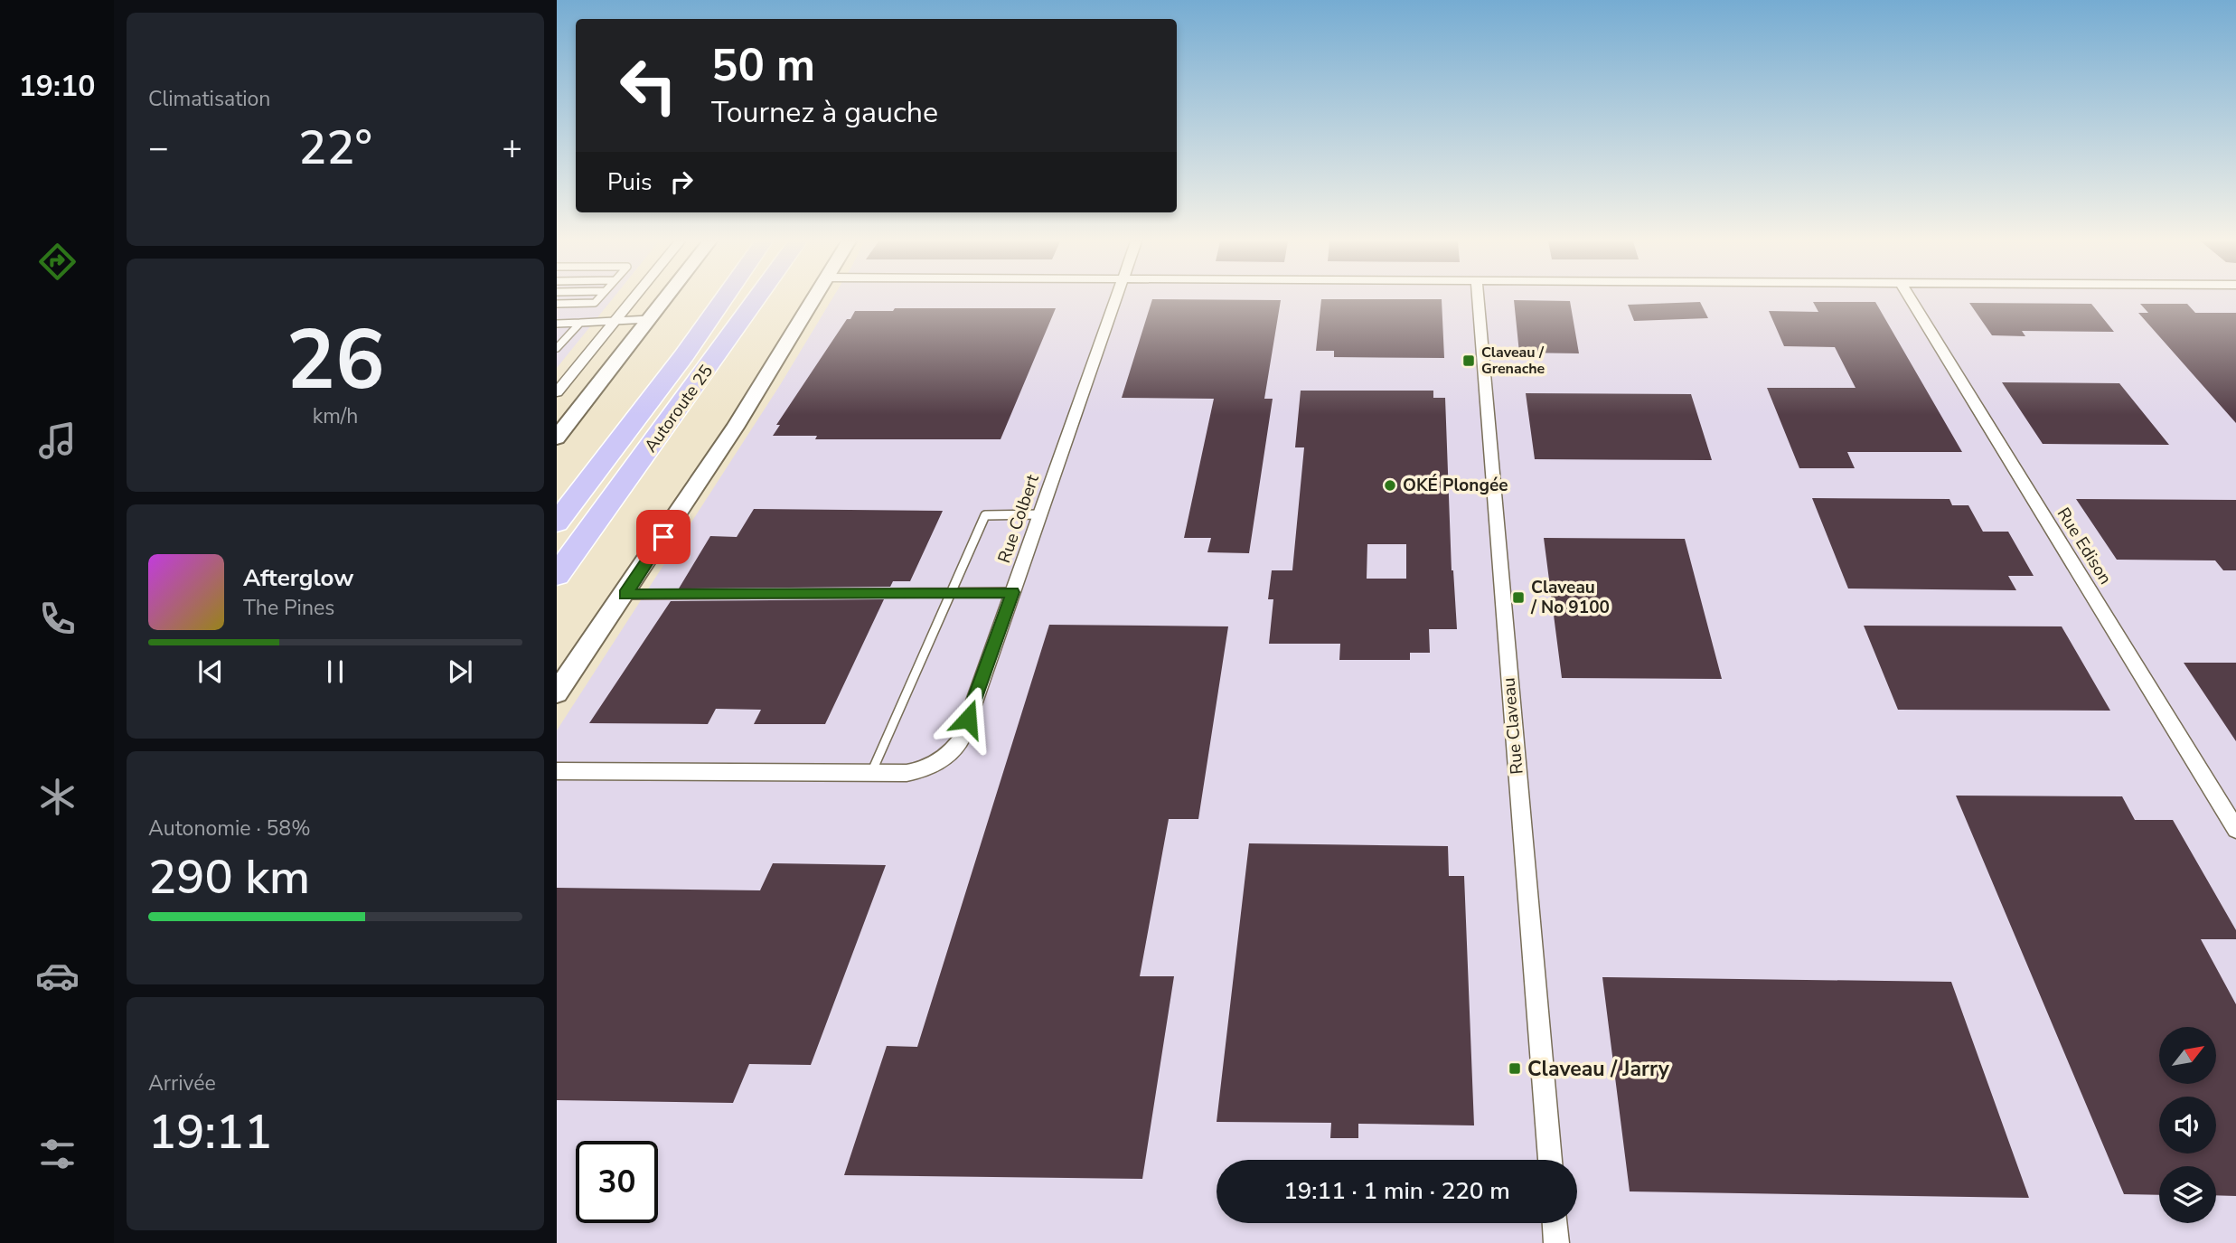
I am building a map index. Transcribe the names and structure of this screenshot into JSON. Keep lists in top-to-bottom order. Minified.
{"streets":{"highway":["Autoroute 25"],"street":["Rue Colbert","Rue Edison","Rue Claveau"]},"places":{"transit":["Claveau / Grenache","Claveau / No 9100","Claveau / Jarry"],"other":["OKÉ Plongée"]},"north":"top right","page":{"tabs":"19:10","tile":["Climatisation",["26","km/h"],["Autonomie · 58%","290 km"],["Arrivée","19:11"]],"turn":["50 m","Tournez à gauche"],"heat":["−","22°","+"],"then":"Puis","song":["Afterglow","The Pines"],"limit":"30","trip":"19:11 · 1 min · 220 m"}}
